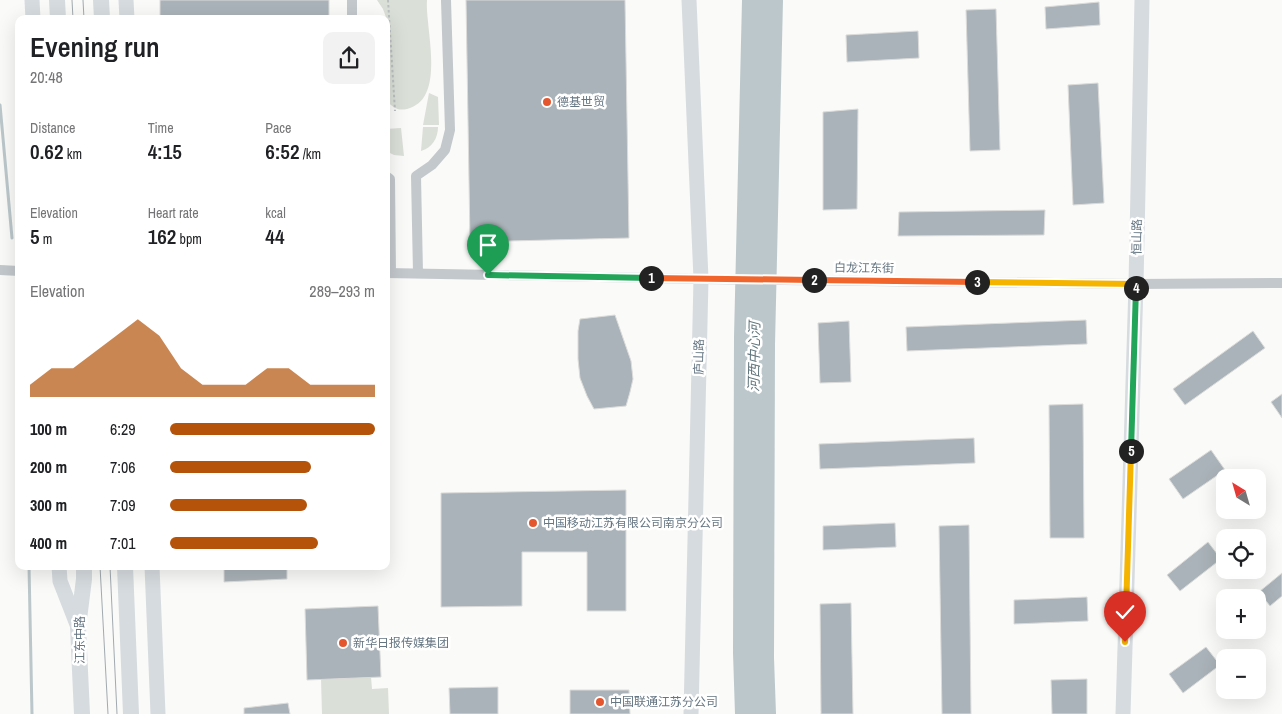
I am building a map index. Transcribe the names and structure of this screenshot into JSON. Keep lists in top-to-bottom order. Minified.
{"streets":{"main road":["江东中路"],"street":["恒山路","白龙江东街","庐山路"]},"crossings":[["恒山路","白龙江东街"],["白龙江东街","庐山路"]],"water":["河西中心河"],"places":["德基世贸","中国移动江苏有限公司南京分公司","新华日报传媒集团","中国联通江苏分公司"],"north":"top left","page":{"heading":["Evening run","20:48"],"stats":[["Distance","0.62 km"],["Time","4:15"],["Pace","6:52 /km"],["Elevation","5 m"],["Heart rate","162 bpm"],["kcal","44"]],"pins":["1","2","3","4","5"],"chart":["Elevation","289–293 m"],"list":[{"name":"100 m","note":"6:29"},{"name":"200 m","note":"7:06"},{"name":"300 m","note":"7:09"},{"name":"400 m","note":"7:01"}],"map_buttons":["+","−"]}}
